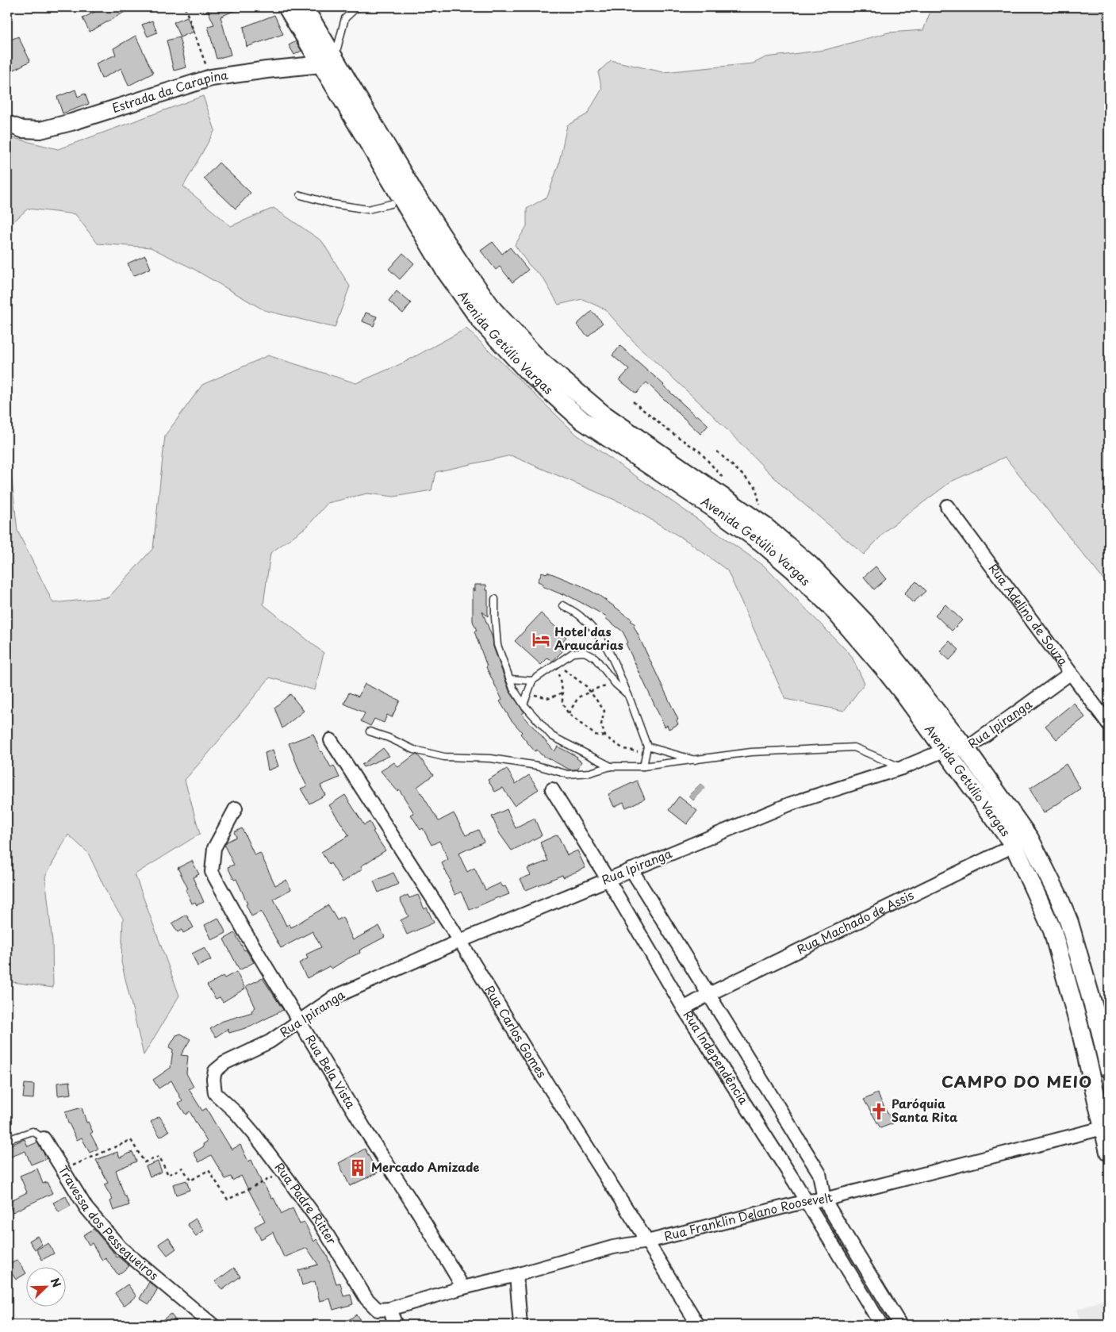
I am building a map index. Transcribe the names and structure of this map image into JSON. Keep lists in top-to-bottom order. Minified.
{"streets":{"main road":["Avenida Getúlio Vargas"],"street":["Estrada da Carapina","Rua Adelino de Souza","Rua Ipiranga","Rua Machado de Assis","Rua Carlos Gomes","Rua Independência","Rua Bela Vista","Rua Padre Ritter","Rua Franklin Delano Roosevelt","Travessa dos Pessegueiros"]},"crossings":[["Estrada da Carapina","Avenida Getúlio Vargas"],["Avenida Getúlio Vargas","Rua Ipiranga"],["Avenida Getúlio Vargas","Rua Machado de Assis"],["Avenida Getúlio Vargas","Rua Franklin Delano Roosevelt"],["Rua Adelino de Souza","Rua Ipiranga"],["Rua Ipiranga","Rua Carlos Gomes"],["Rua Ipiranga","Rua Independência"],["Rua Ipiranga","Rua Bela Vista"],["Rua Ipiranga","Rua Padre Ritter"],["Rua Machado de Assis","Rua Independência"],["Rua Carlos Gomes","Rua Franklin Delano Roosevelt"],["Rua Independência","Rua Franklin Delano Roosevelt"],["Rua Bela Vista","Rua Franklin Delano Roosevelt"],["Rua Padre Ritter","Rua Franklin Delano Roosevelt"]],"districts":["CAMPO DO MEIO"],"places":{"hotel":["Hotel das Araucárias"],"church":["Paróquia Santa Rita"],"building":["Mercado Amizade"]},"north":"top right"}
